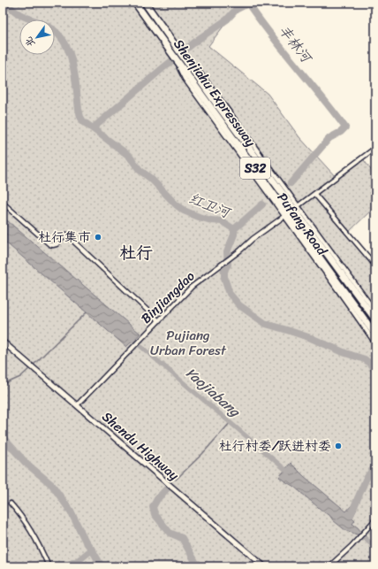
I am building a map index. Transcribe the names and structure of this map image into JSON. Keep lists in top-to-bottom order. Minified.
{"streets":{"highway":["Shenjiahu Expressway","S32"],"street":["Pufang Road","Binjiangdao","Shendu Highway"]},"crossings":[["Pufang Road","Binjiangdao"],["Binjiangdao","Shendu Highway"]],"districts":["杜行"],"water":["丰林河","红卫河","Yaojiabang"],"parks":["Pujiang Urban Forest"],"places":["杜行集市","杜行村委/跃进村委"],"north":"bottom left"}
